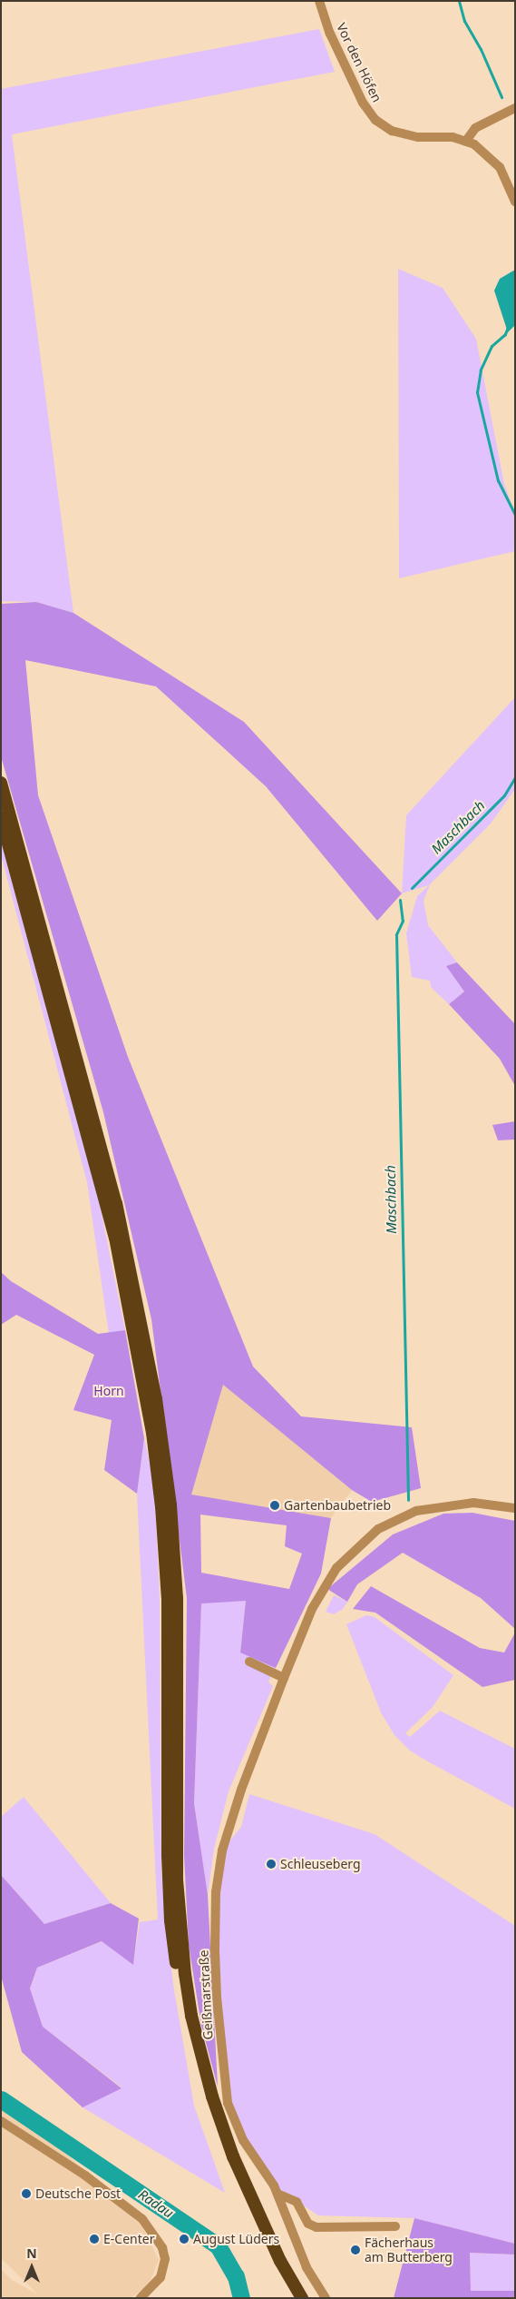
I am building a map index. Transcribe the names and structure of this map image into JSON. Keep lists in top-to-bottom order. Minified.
{"streets":{"street":["Vor den Höfen","Geißmarstraße"]},"water":["Maschbach","Radau"],"parks":["Horn"],"places":["Gartenbaubetrieb","Schleuseberg","Deutsche Post","E-Center","August Lüders","Fächerhaus am Butterberg"],"north":"top"}
